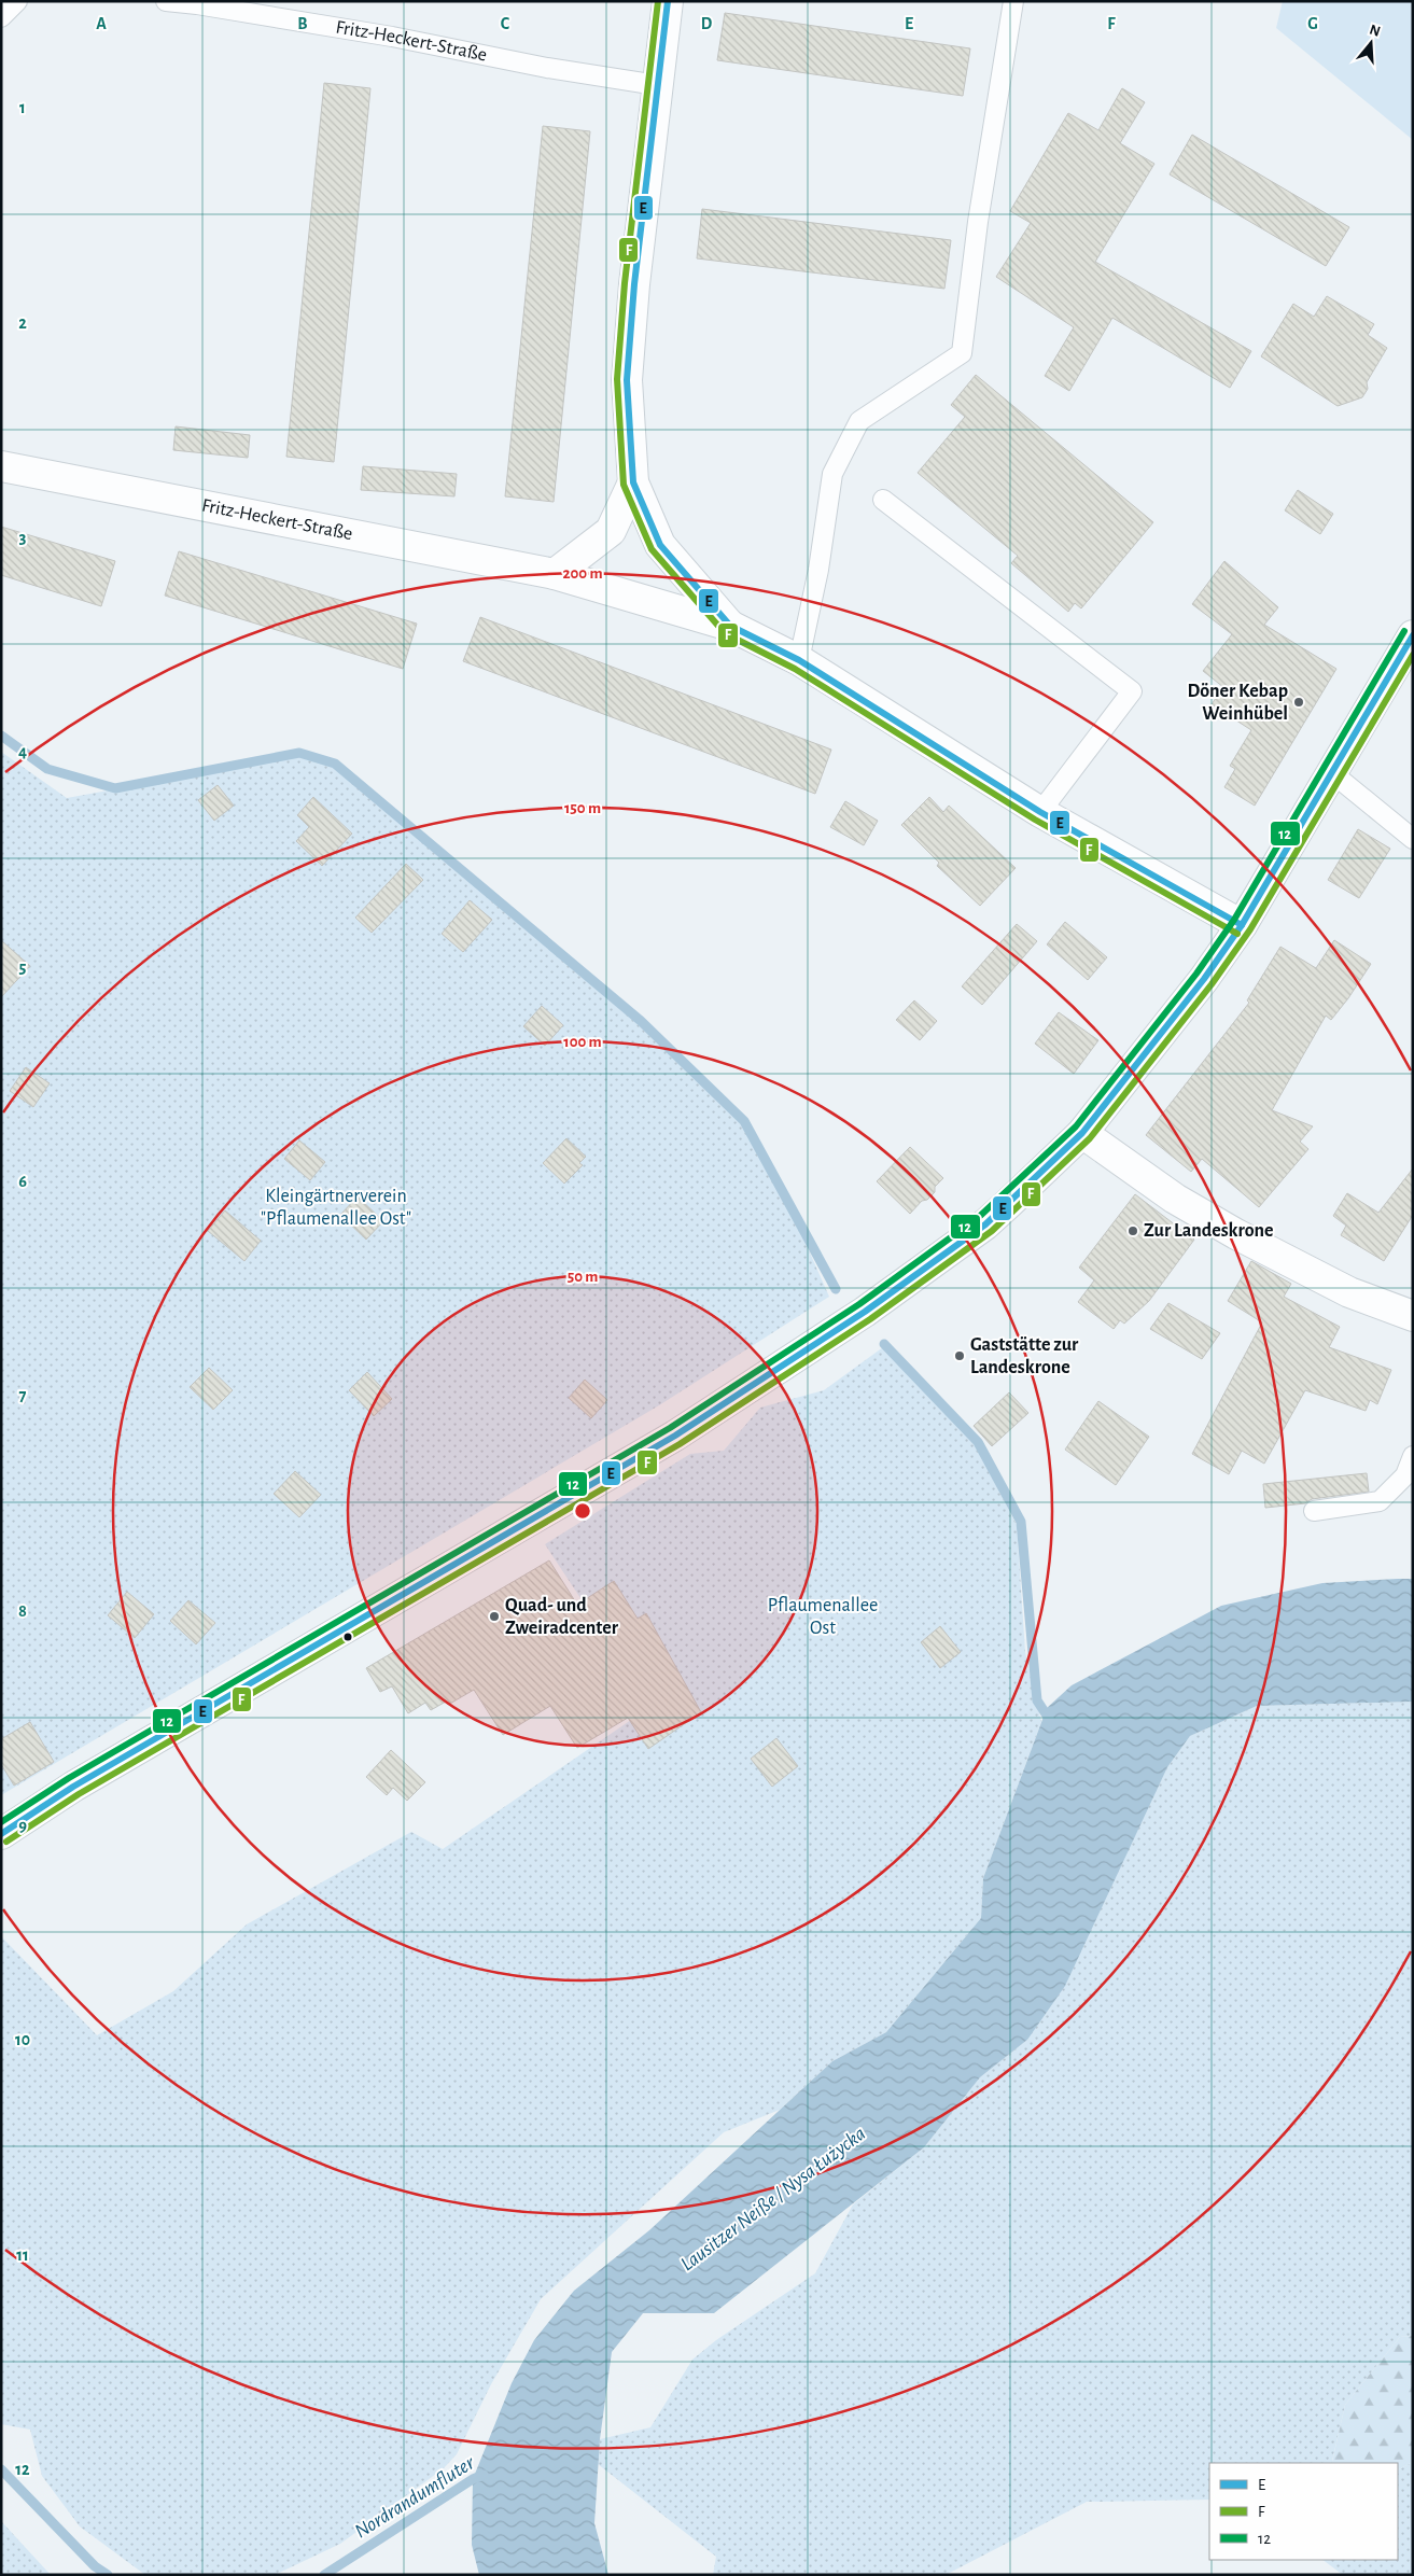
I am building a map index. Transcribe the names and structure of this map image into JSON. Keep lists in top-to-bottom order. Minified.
{"streets":{"street":["Fritz-Heckert-Straße"]},"water":["Lausitzer Neiße / Nysa Łużycka","Nordrandumfluter"],"parks":["Kleingärtnerverein \"Pflaumenallee Ost\"","Pflaumenallee Ost"],"places":["Döner Kebap Weinhübel","Zur Landeskrone","Gaststätte zur Landeskrone","Quad- und Zweiradcenter"],"lines":["transit line E","transit line F","transit line 12"],"legend":["E","F","12"],"north":"top","grid":{"columns":["A","B","C","D","E","F","G"],"rows":["1","2","3","4","5","6","7","8","9","10","11","12"]},"rings":["200 m","150 m","100 m","50 m"]}
